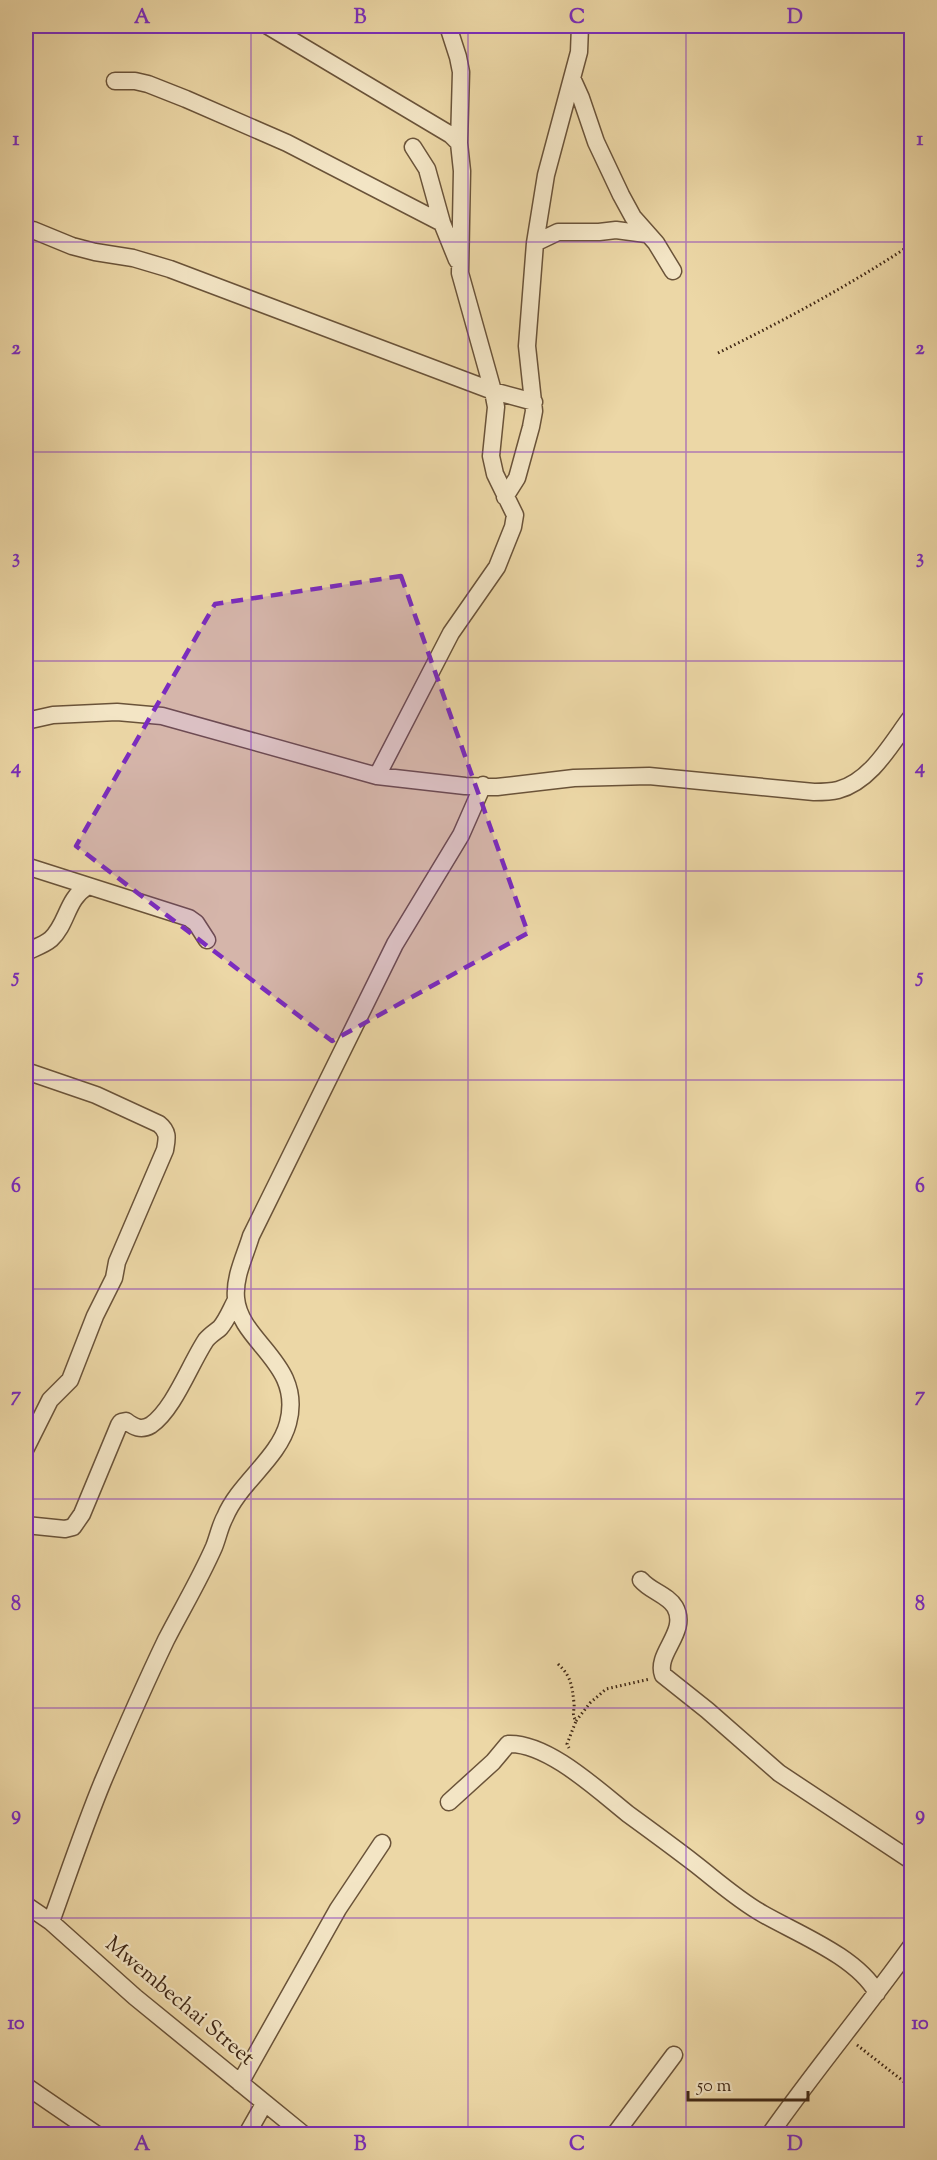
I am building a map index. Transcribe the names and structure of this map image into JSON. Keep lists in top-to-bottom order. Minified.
{"streets":{"street":["Mwembechai Street"]},"scale_bar":"50 m","grid":{"columns":["A","B","C","D"],"rows":["1","2","3","4","5","6","7","8","9","10"]}}
